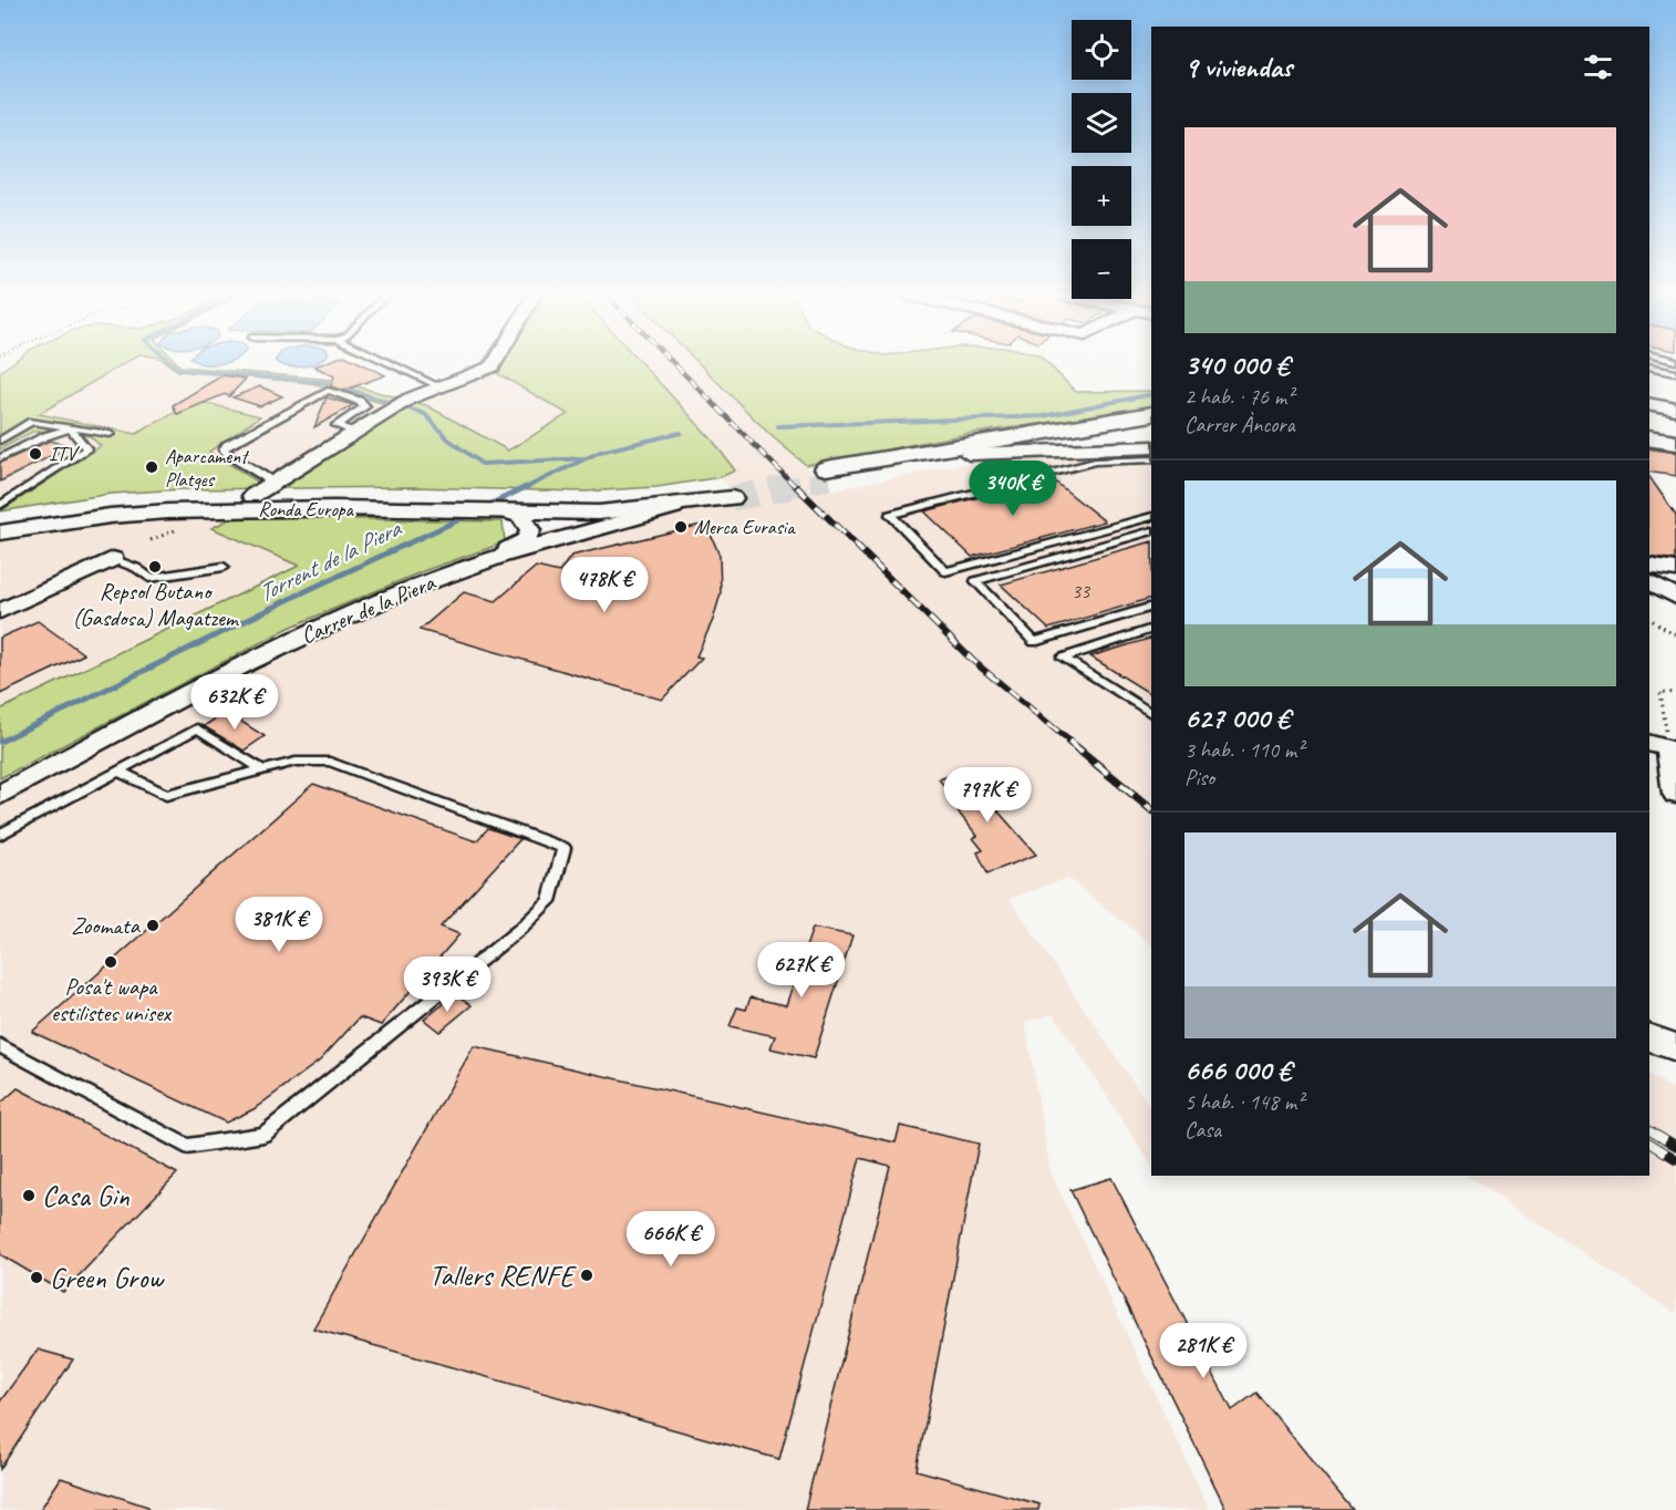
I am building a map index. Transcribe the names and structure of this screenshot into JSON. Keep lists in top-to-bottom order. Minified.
{"streets":{"street":["Ronda Europa","Carrer de la Piera"]},"crossings":[["Ronda Europa","Carrer de la Piera"]],"water":["Torrent de la Piera"],"places":["ITV","Aparcament Platges","Merca Eurasia","Repsol Butano (Gasdosa) Magatzem","Zoomata","Posa't wapa estilistes unisex","Casa Gin","Tallers RENFE","Green Grow"],"house_numbers":["33"],"page":{"map_buttons":["+","−"],"heading":"9 viviendas","list":[{"name":"340 000 €","note":"2 hab. · 76 m² · Carrer Àncora"},{"name":"627 000 €","note":"3 hab. · 110 m² · Piso"},{"name":"666 000 €","note":"5 hab. · 148 m² · Casa"}],"price":["340K €","478K €","632K €","797K €","381K €","627K €","393K €","666K €","281K €"]}}
